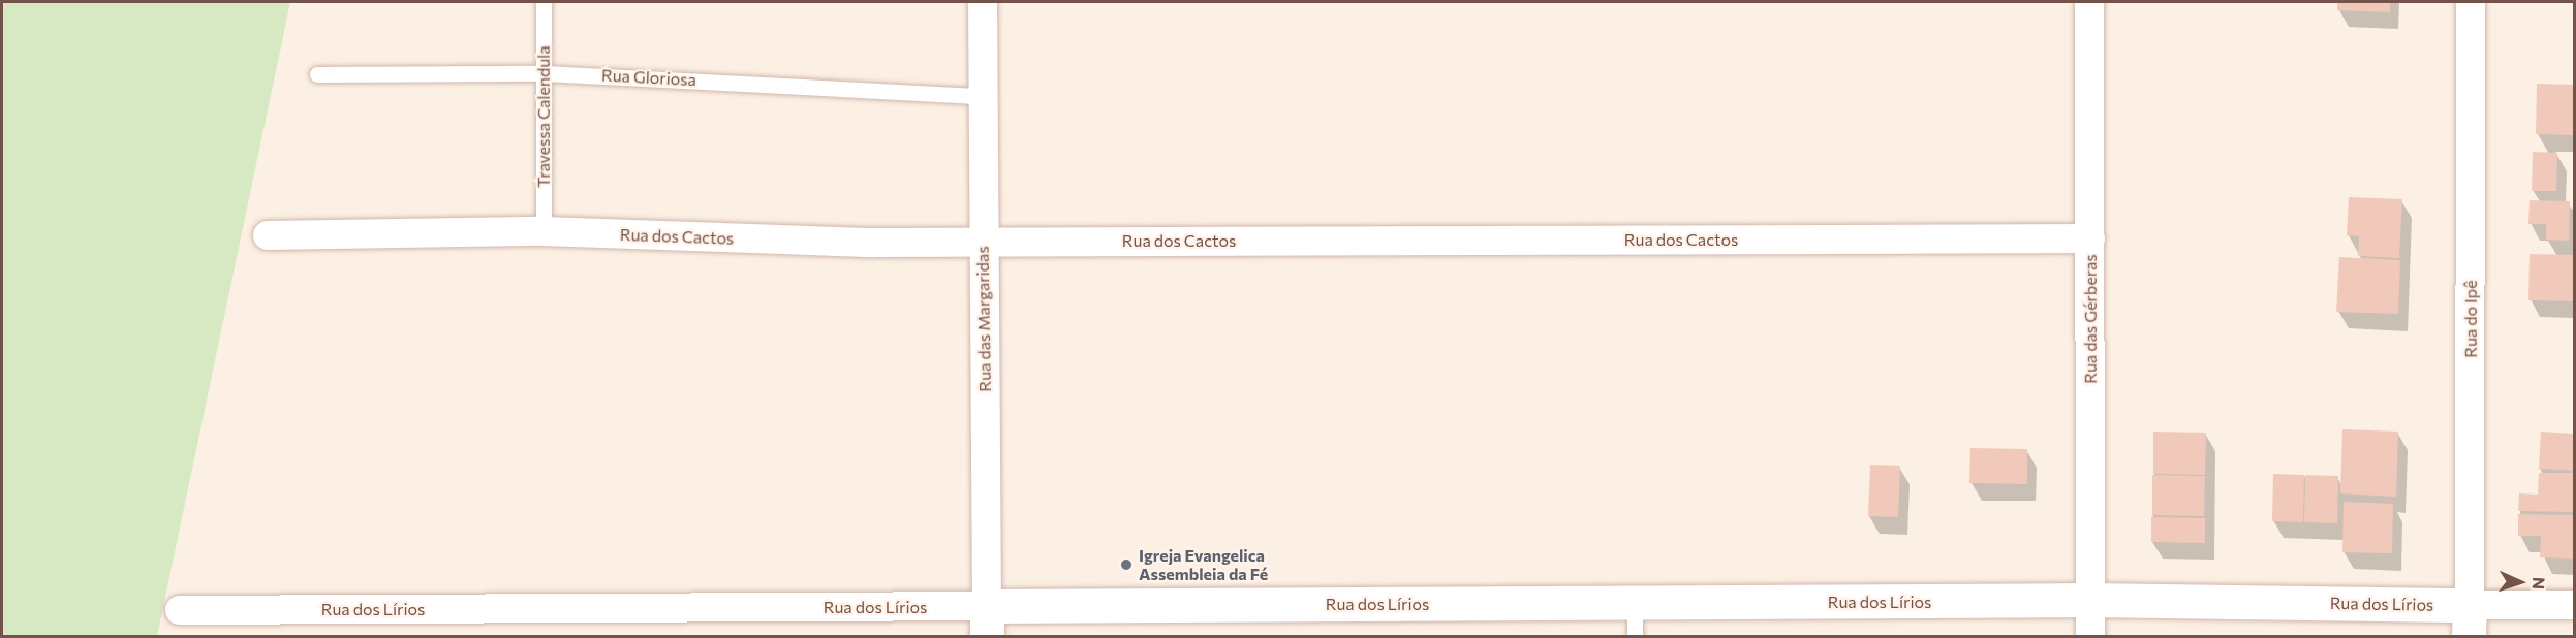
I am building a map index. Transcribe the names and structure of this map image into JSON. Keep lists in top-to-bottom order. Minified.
{"streets":{"street":["Rua dos Cactos","Rua das Margaridas","Rua das Gérberas","Rua do Ipê","Rua dos Lírios"],"lane":["Rua Gloriosa","Travessa Calendula"]},"crossings":[["Rua Gloriosa","Travessa Calendula"],["Rua Gloriosa","Rua das Margaridas"],["Travessa Calendula","Rua dos Cactos"],["Rua dos Cactos","Rua das Margaridas"],["Rua dos Cactos","Rua das Gérberas"],["Rua das Margaridas","Rua dos Lírios"],["Rua das Gérberas","Rua dos Lírios"],["Rua do Ipê","Rua dos Lírios"]],"places":["Igreja Evangelica Assembleia da Fé"],"north":"right"}
